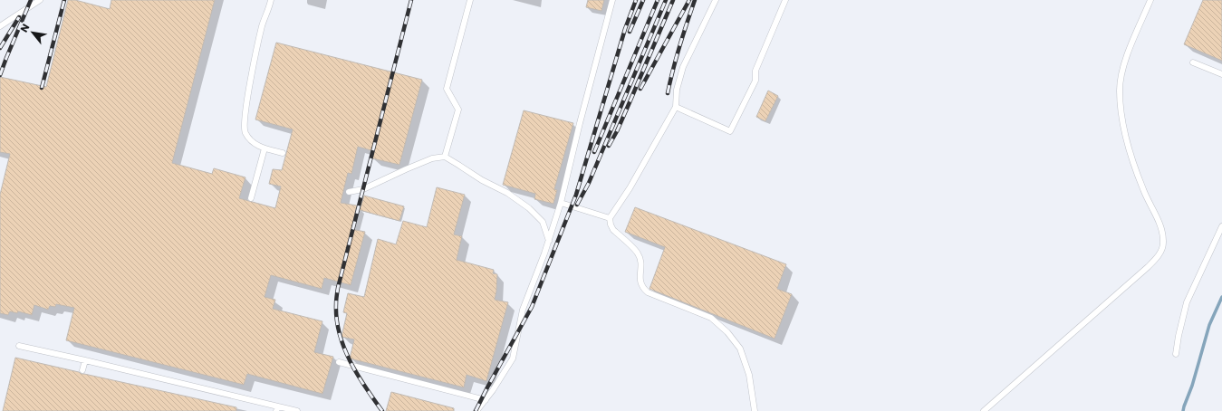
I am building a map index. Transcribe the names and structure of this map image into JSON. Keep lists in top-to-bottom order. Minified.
{"north":"top left"}
